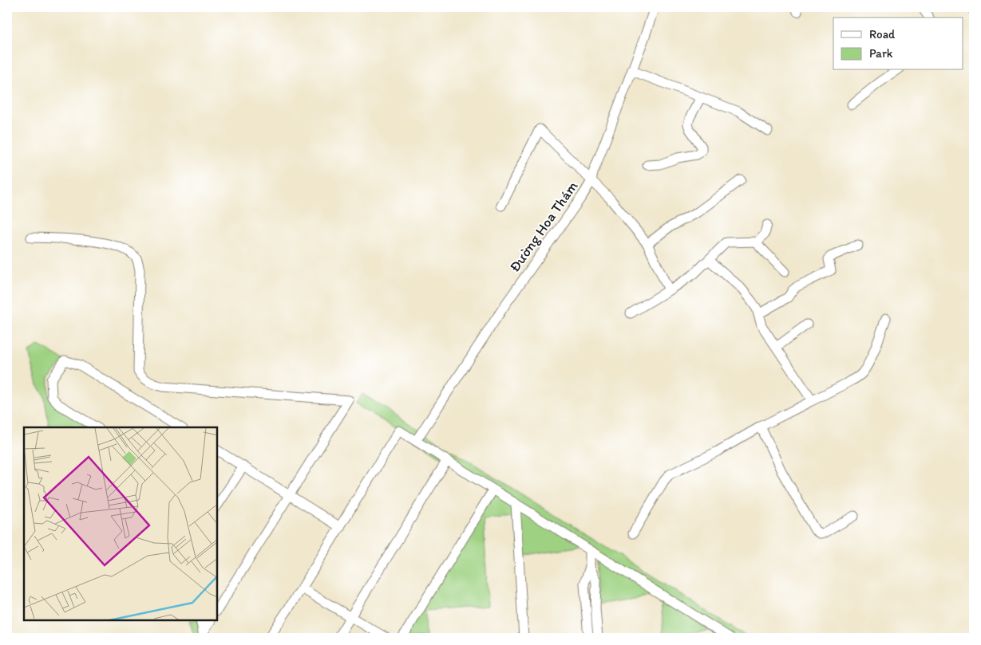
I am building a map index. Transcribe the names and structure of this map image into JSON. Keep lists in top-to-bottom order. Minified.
{"streets":{"street":["Đường Hoa Thám"]},"legend":["Road","Park"]}
